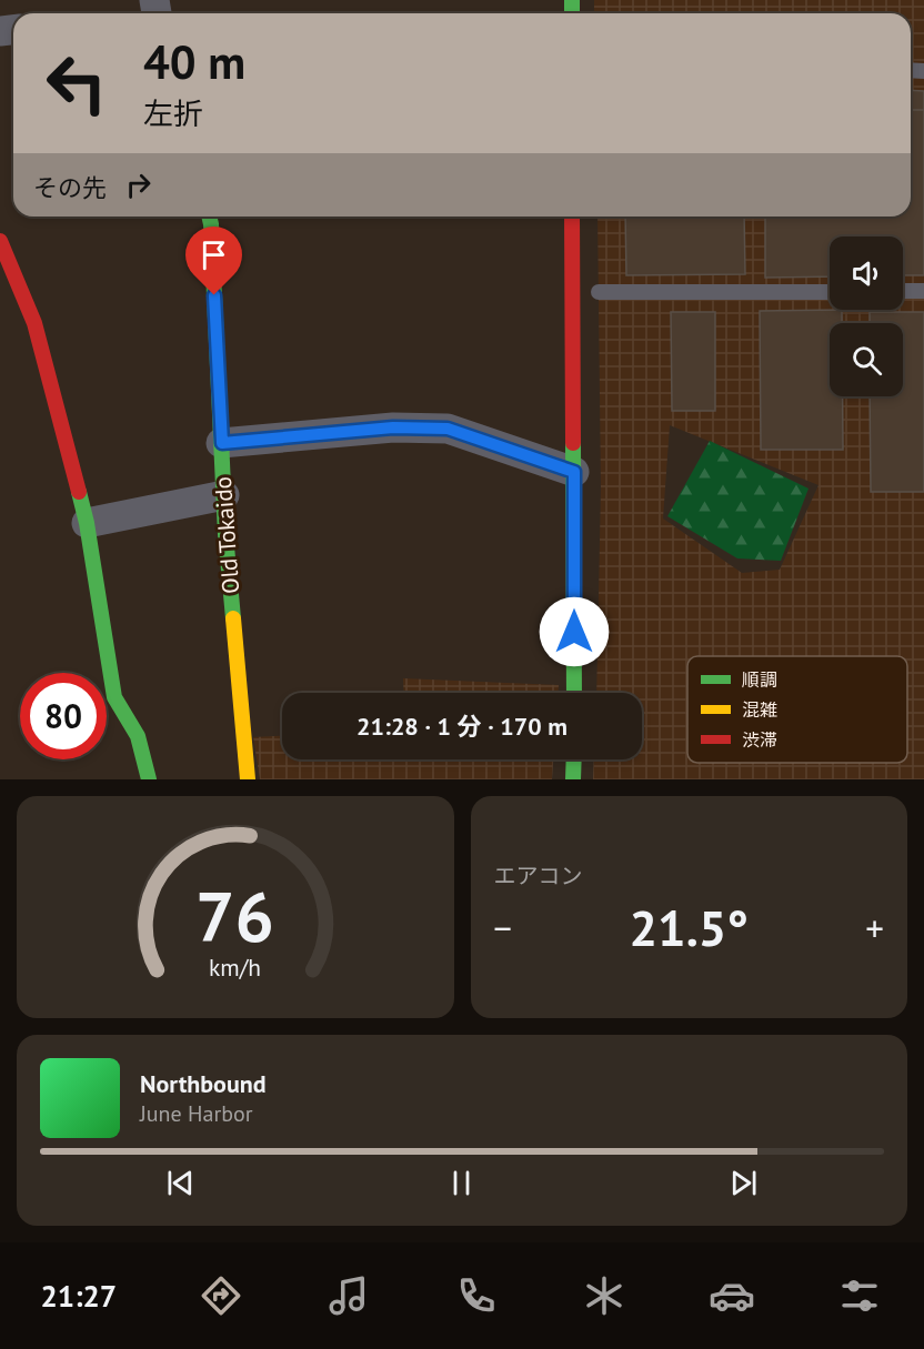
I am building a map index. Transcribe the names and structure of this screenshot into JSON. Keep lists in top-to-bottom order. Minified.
{"streets":{"main road":["Old Tokaido"]},"legend":["順調","混雑","渋滞"],"page":{"turn":["40 m","左折"],"then":"その先","limit":"80","trip":"21:28 · 1 分 · 170 m","tile":"エアコン","heat":["−","21.5°","+"],"song":["Northbound","June Harbor"],"tabs":"21:27","gauge":["76","km/h"]}}
